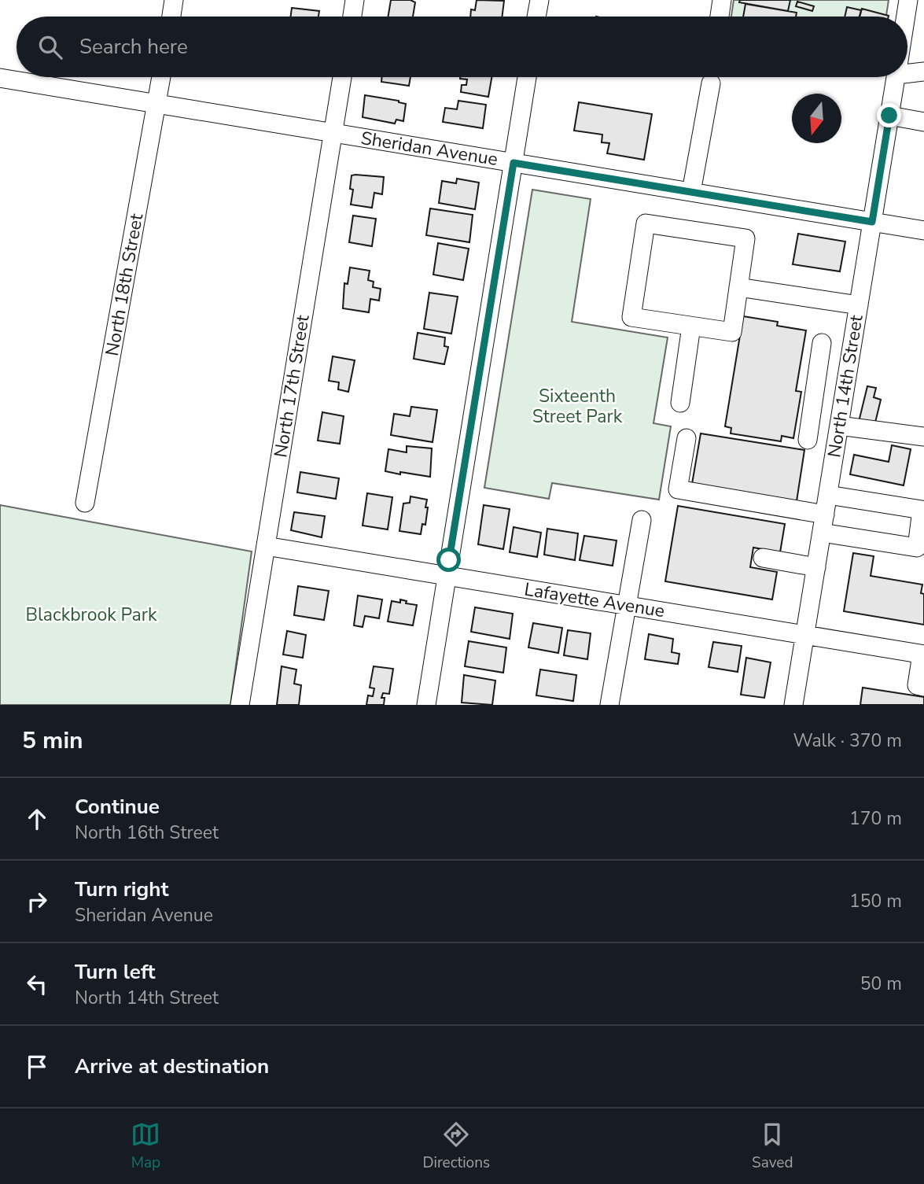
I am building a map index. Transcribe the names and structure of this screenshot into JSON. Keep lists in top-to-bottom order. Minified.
{"streets":{"street":["Sheridan Avenue","North 18th Street","North 17th Street","North 14th Street","Lafayette Avenue"]},"crossings":[["Sheridan Avenue","North 18th Street"],["Sheridan Avenue","North 17th Street"],["Sheridan Avenue","North 14th Street"],["North 17th Street","Lafayette Avenue"],["North 14th Street","Lafayette Avenue"]],"parks":["Sixteenth Street Park","Blackbrook Park"],"north":"bottom","page":{"search":"Search here","heading":["5 min","Walk · 370 m"],"list":[["Continue","North 16th Street","170 m"],["Turn right","Sheridan Avenue","150 m"],["Turn left","North 14th Street","50 m"],"Arrive at destination"],"nav":["Map","Directions","Saved"]}}
